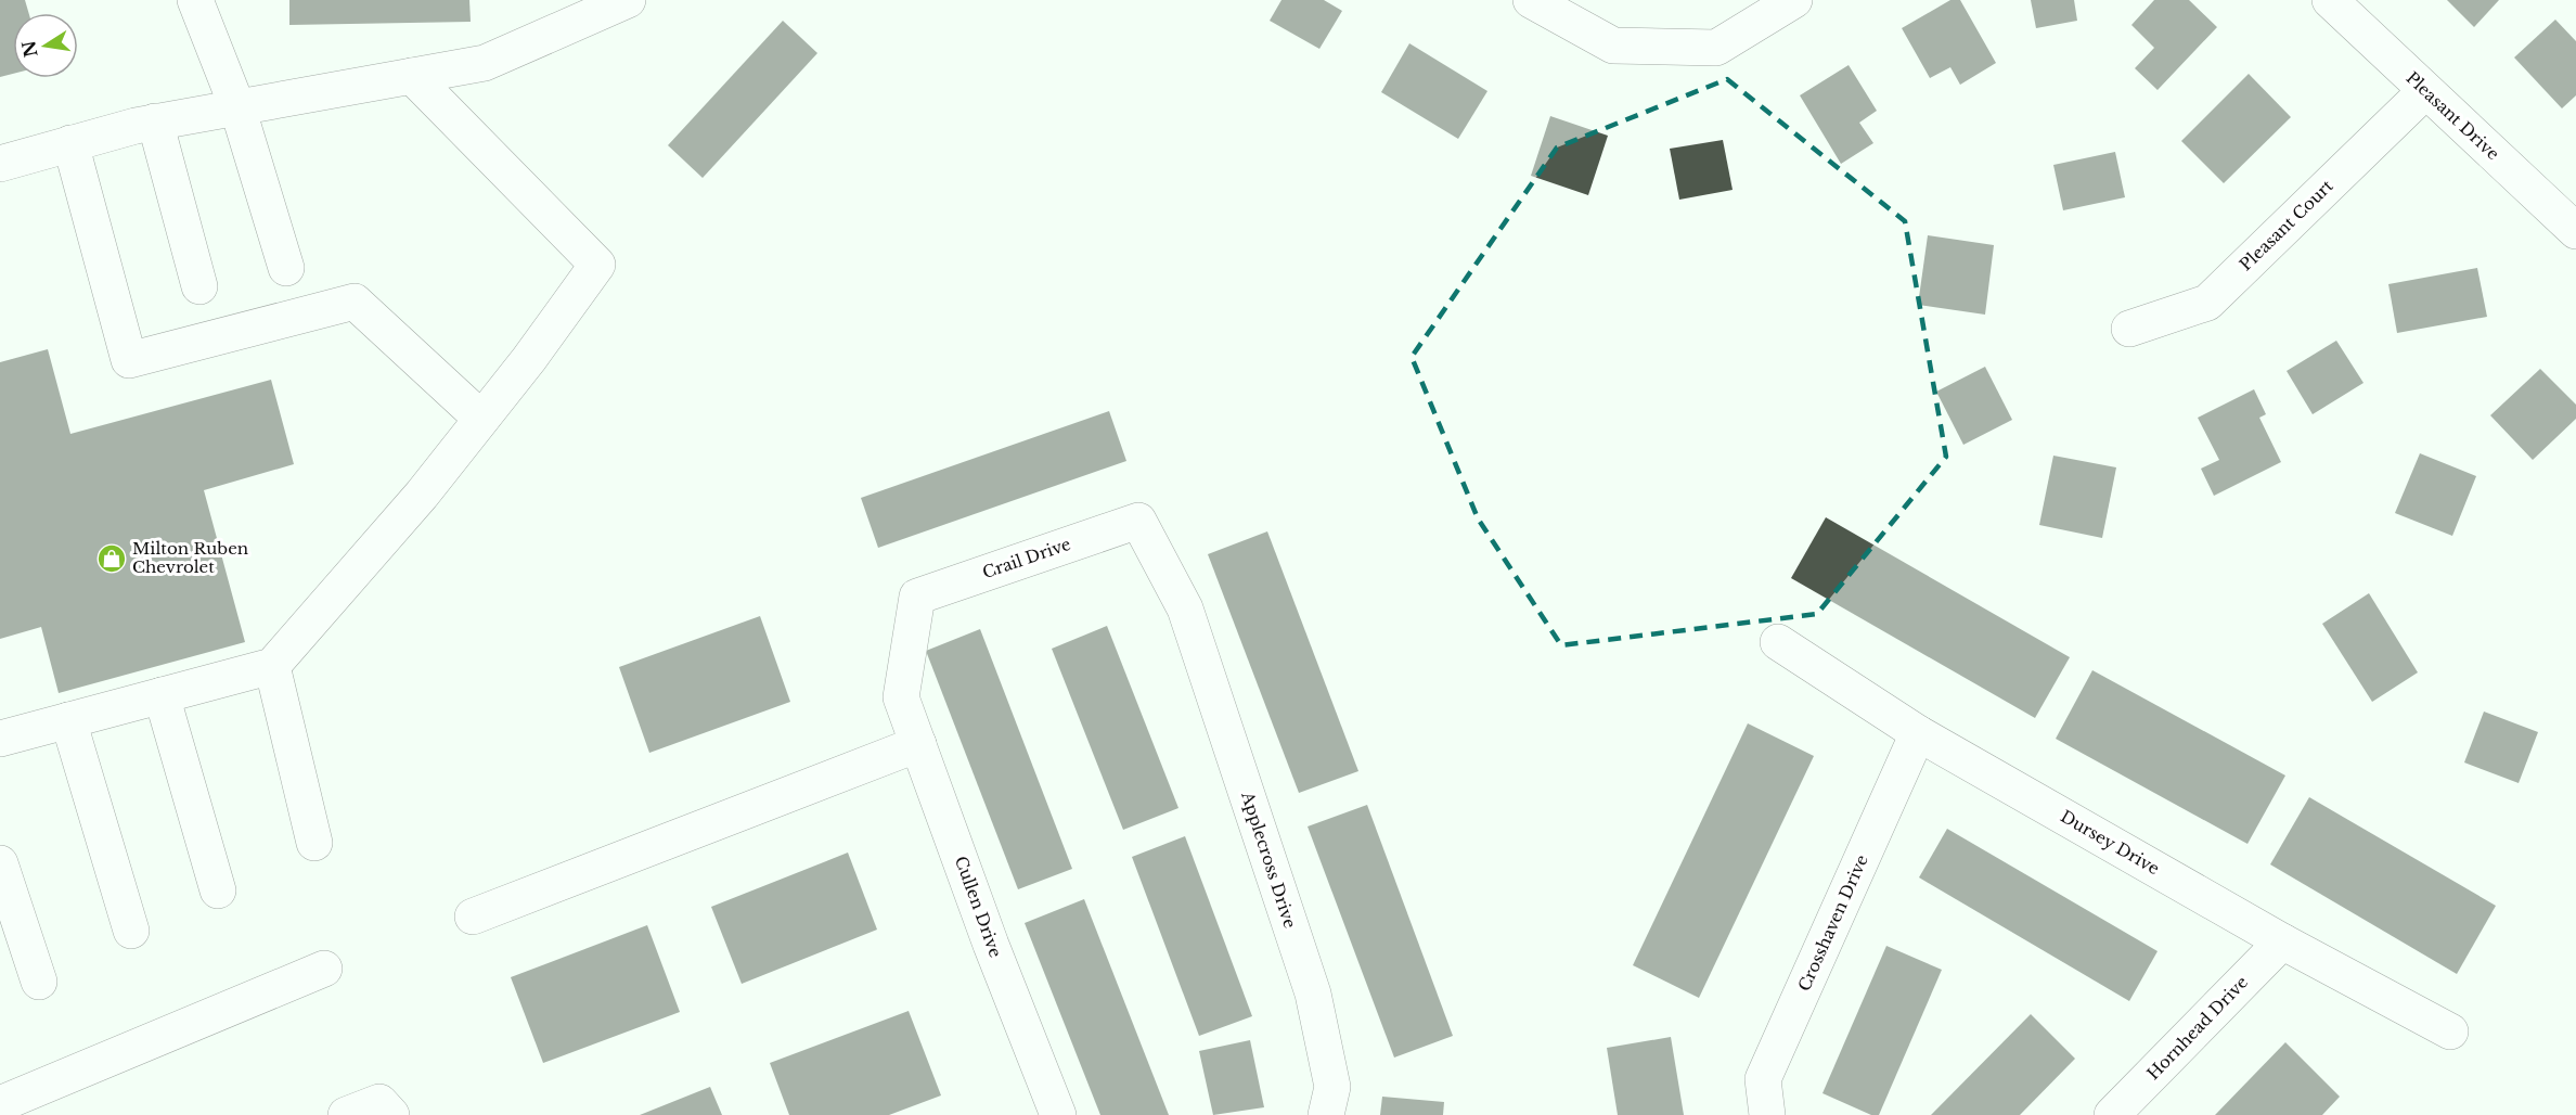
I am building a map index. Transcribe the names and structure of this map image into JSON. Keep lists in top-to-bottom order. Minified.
{"streets":{"street":["Pleasant Drive","Pleasant Court","Crail Drive","Dursey Drive","Applecross Drive","Cullen Drive","Crosshaven Drive","Hornhead Drive"]},"crossings":[["Pleasant Drive","Pleasant Court"],["Crail Drive","Applecross Drive"],["Crail Drive","Cullen Drive"],["Dursey Drive","Crosshaven Drive"],["Dursey Drive","Hornhead Drive"]],"places":{"shop":["Milton Ruben Chevrolet"]},"north":"left"}
